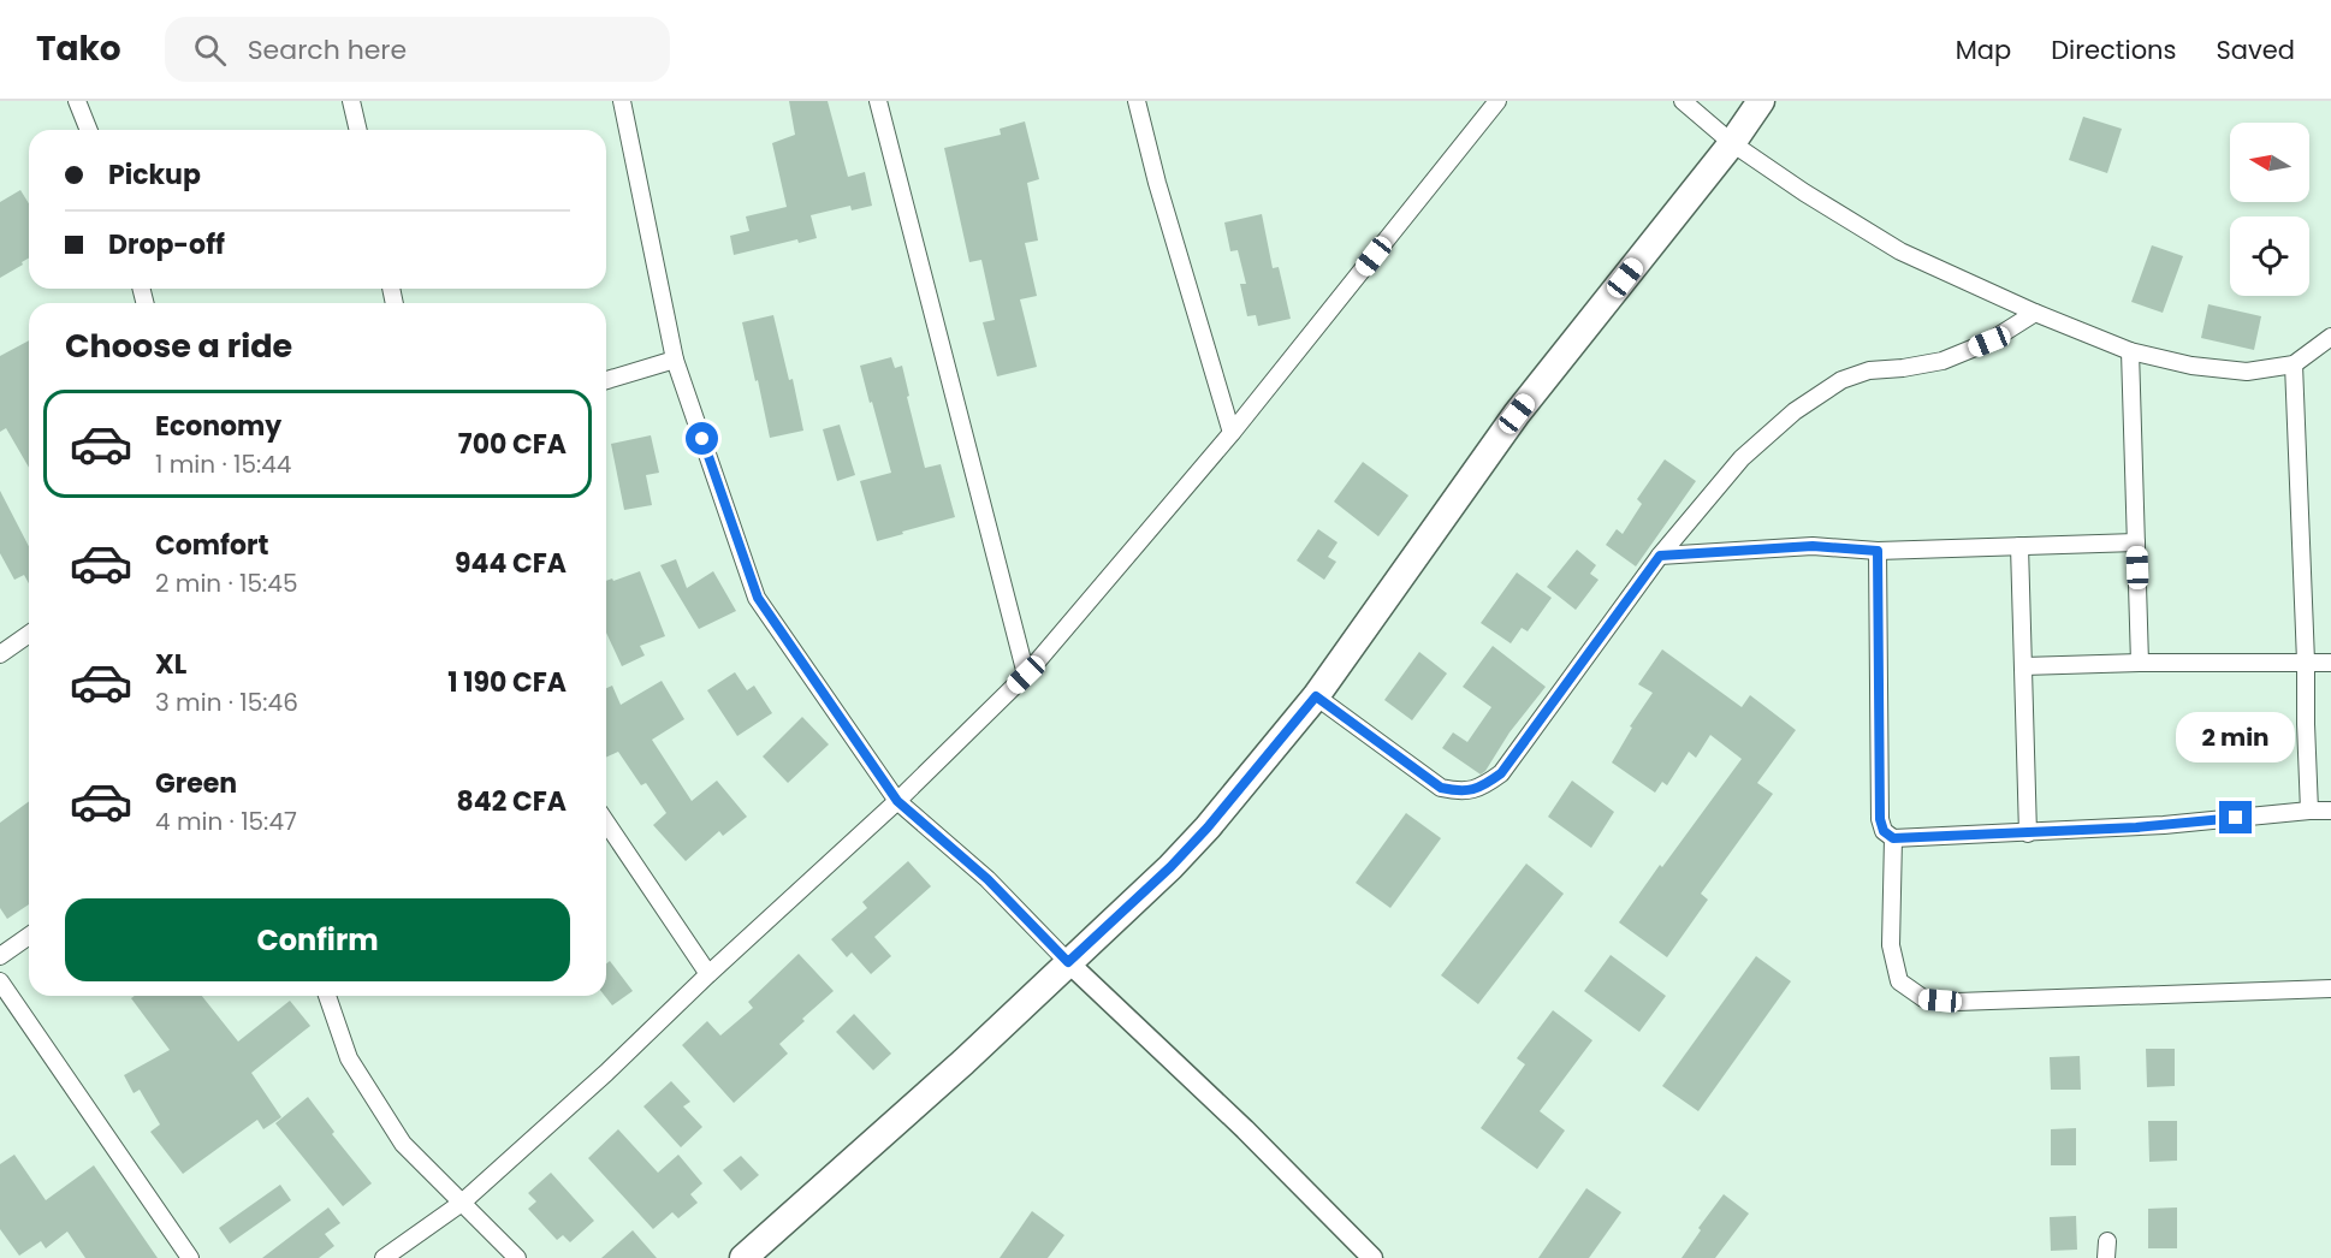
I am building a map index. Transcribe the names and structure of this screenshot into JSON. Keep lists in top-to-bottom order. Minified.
{"north":"left","page":{"header":"Tako","search":"Search here","nav":["Map","Directions","Saved"],"banner":["Pickup","Drop-off"],"heading":"Choose a ride","list":[{"name":"Economy","note":"1 min · 15:44","value":"700 CFA"},{"name":"Comfort","note":"2 min · 15:45","value":"944 CFA"},{"name":"XL","note":"3 min · 15:46","value":"1 190 CFA"},{"name":"Green","note":"4 min · 15:47","value":"842 CFA"}],"bubble":"2 min","buttons":"Confirm"}}
